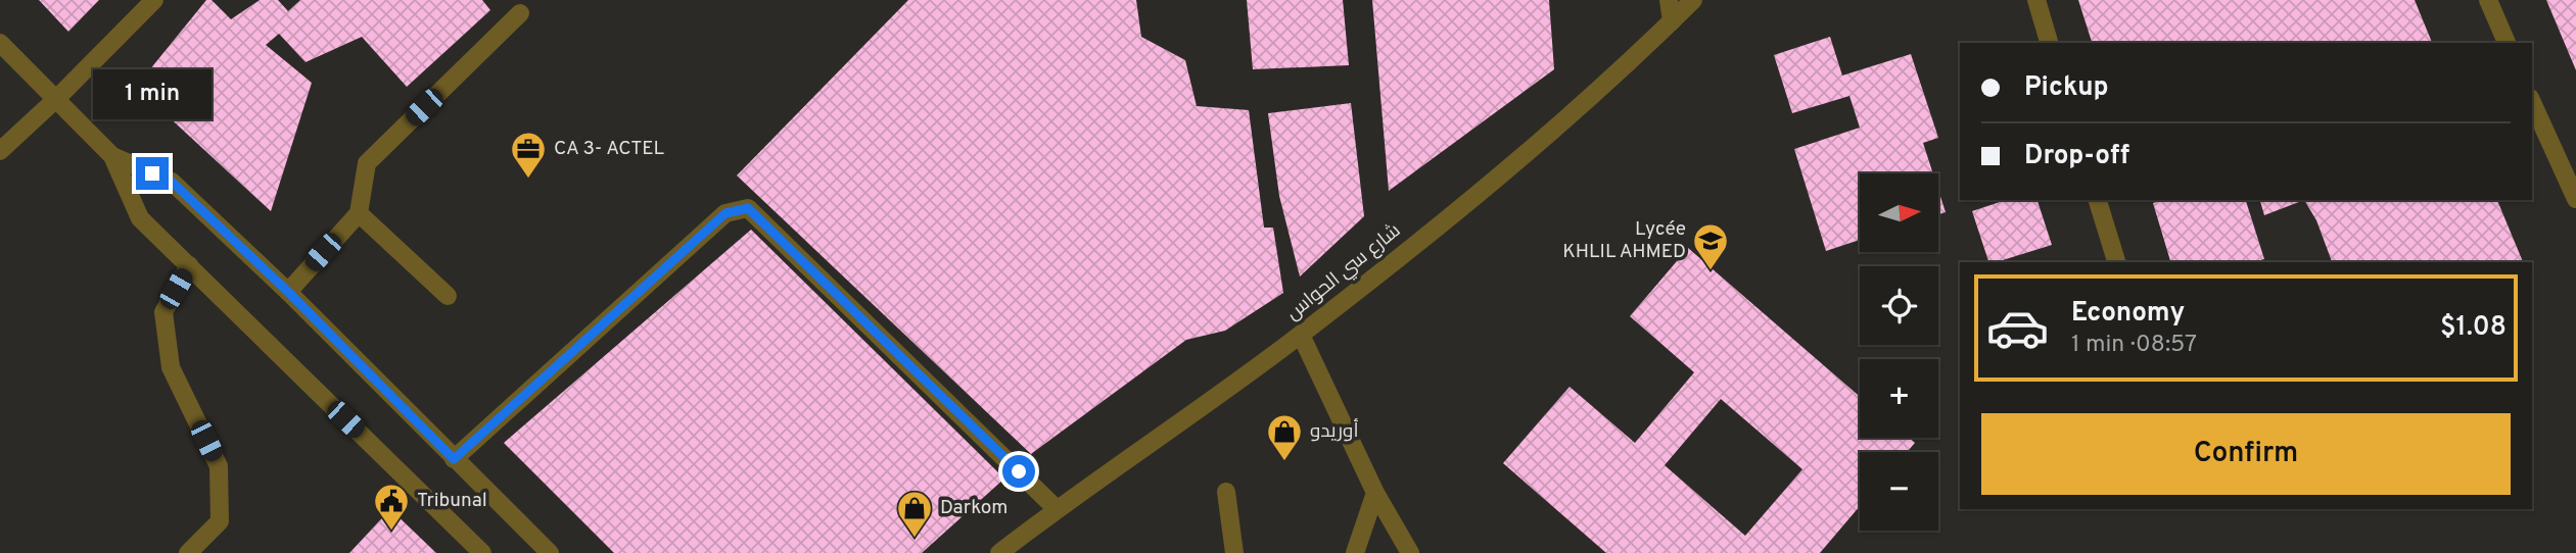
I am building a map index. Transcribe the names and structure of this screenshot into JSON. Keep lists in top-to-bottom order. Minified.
{"streets":{"street":["شارع سي الحواس"]},"places":{"office":["CA 3- ACTEL"],"school or university":["Lycée KHLIL AHMED"],"shop":["أوريدو","Darkom"],"public building":["Tribunal"]},"north":"right","page":{"banner":["Pickup","Drop-off"],"bubble":"1 min","map_buttons":["+","−"],"list":[{"name":"Economy","note":"1 min · 08:57","value":"$1.08"}],"buttons":"Confirm"}}
